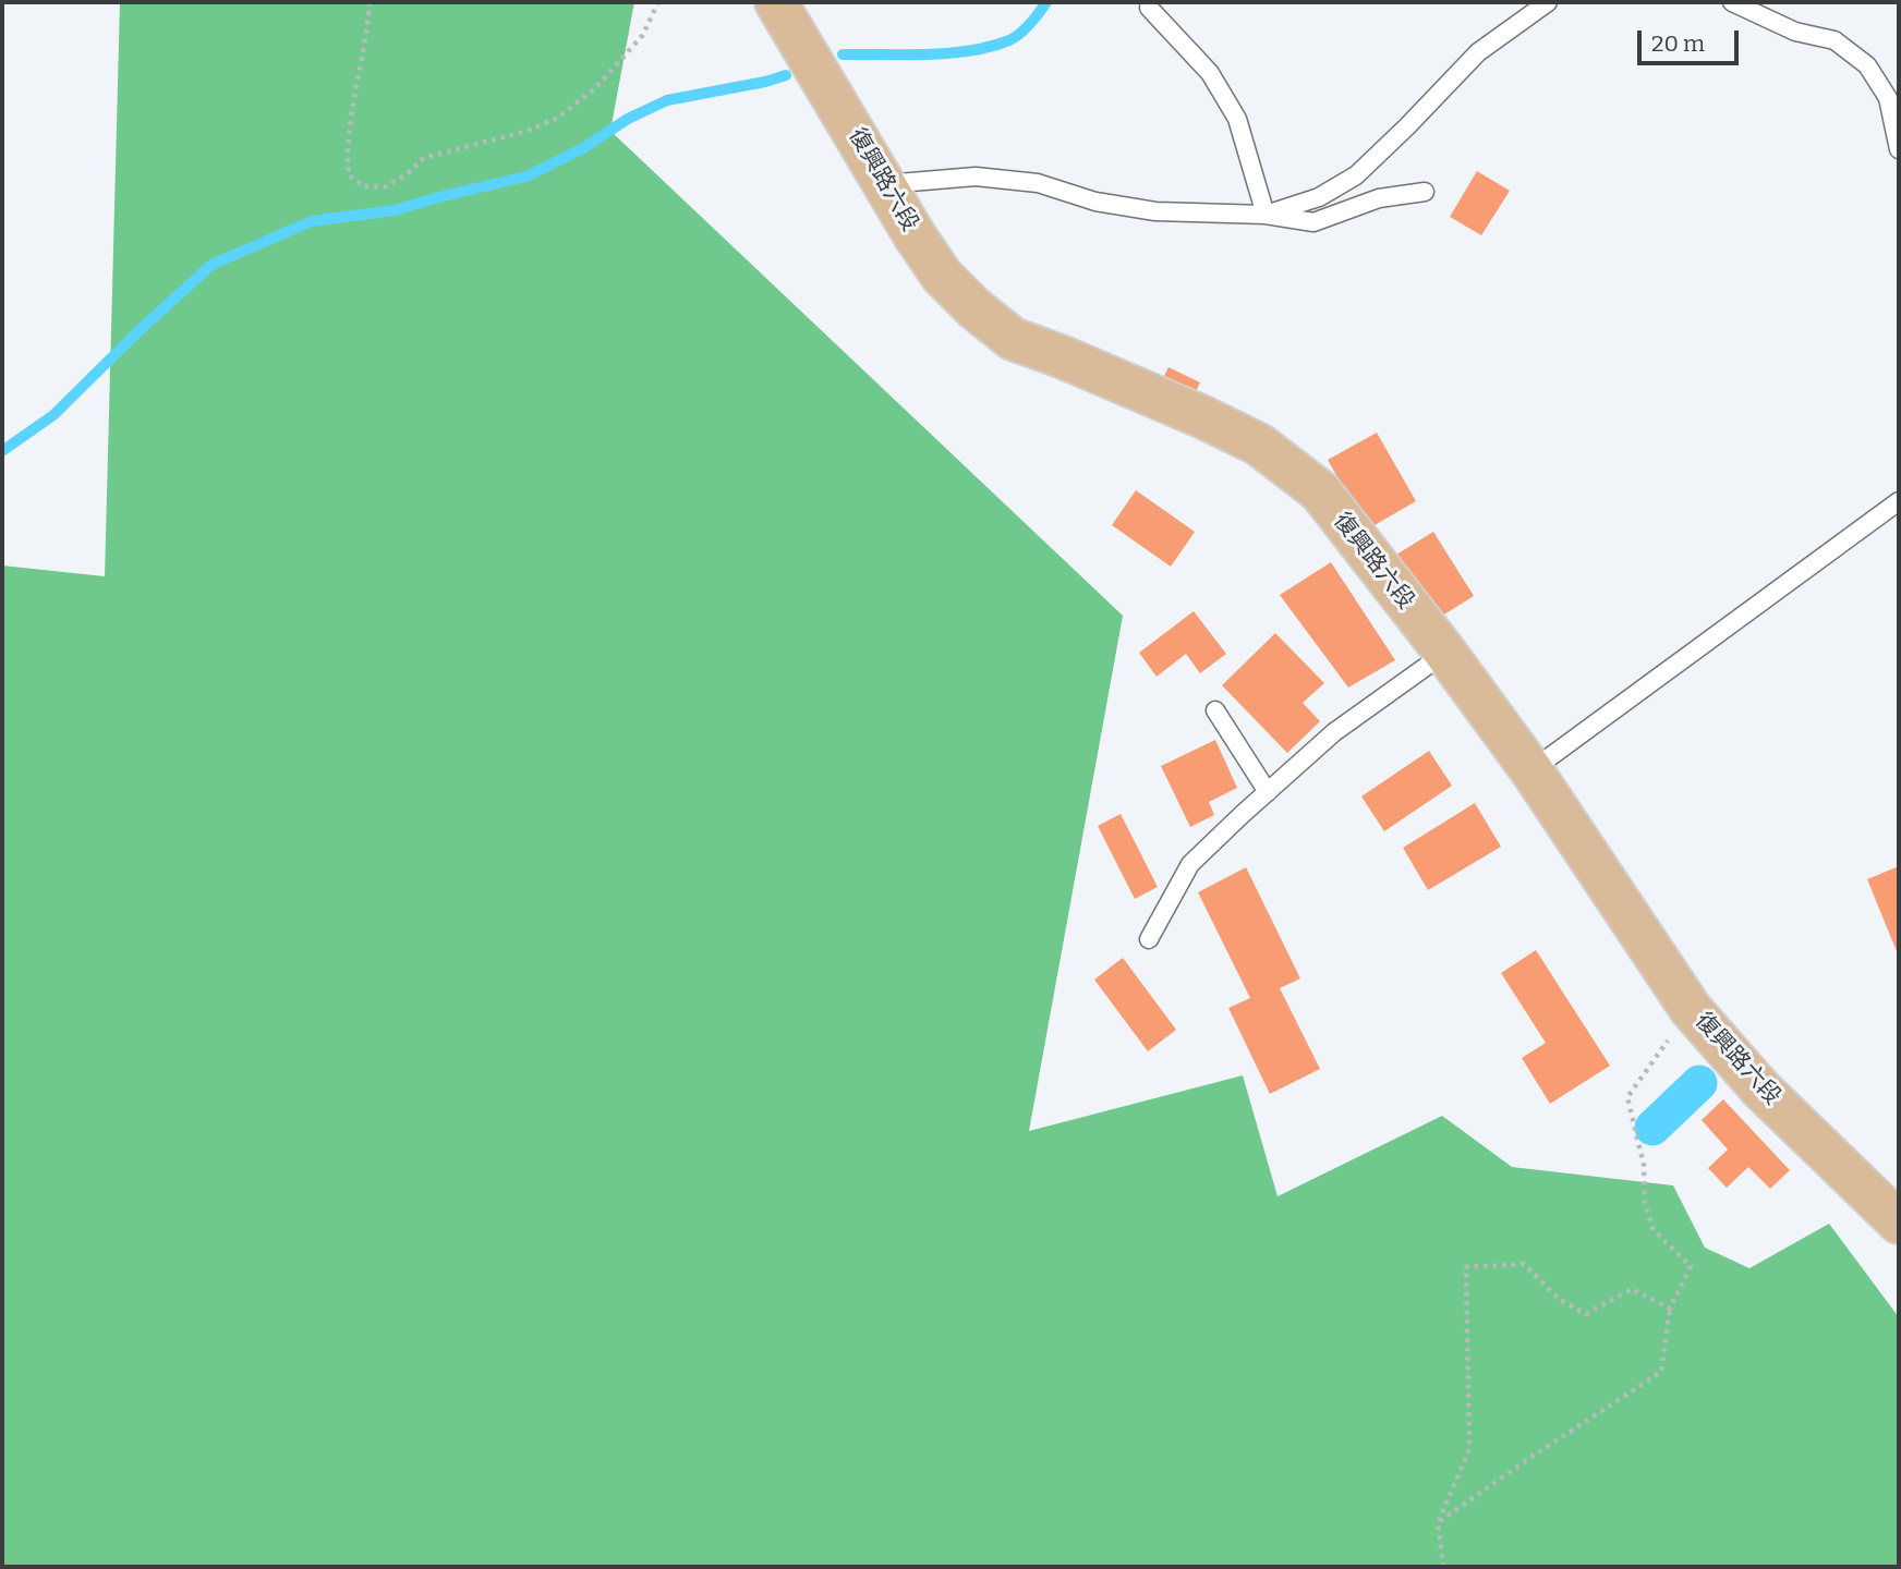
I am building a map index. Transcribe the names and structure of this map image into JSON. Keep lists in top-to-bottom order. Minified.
{"streets":{"main road":["復興路六段"]},"scale_bar":"20 m"}
